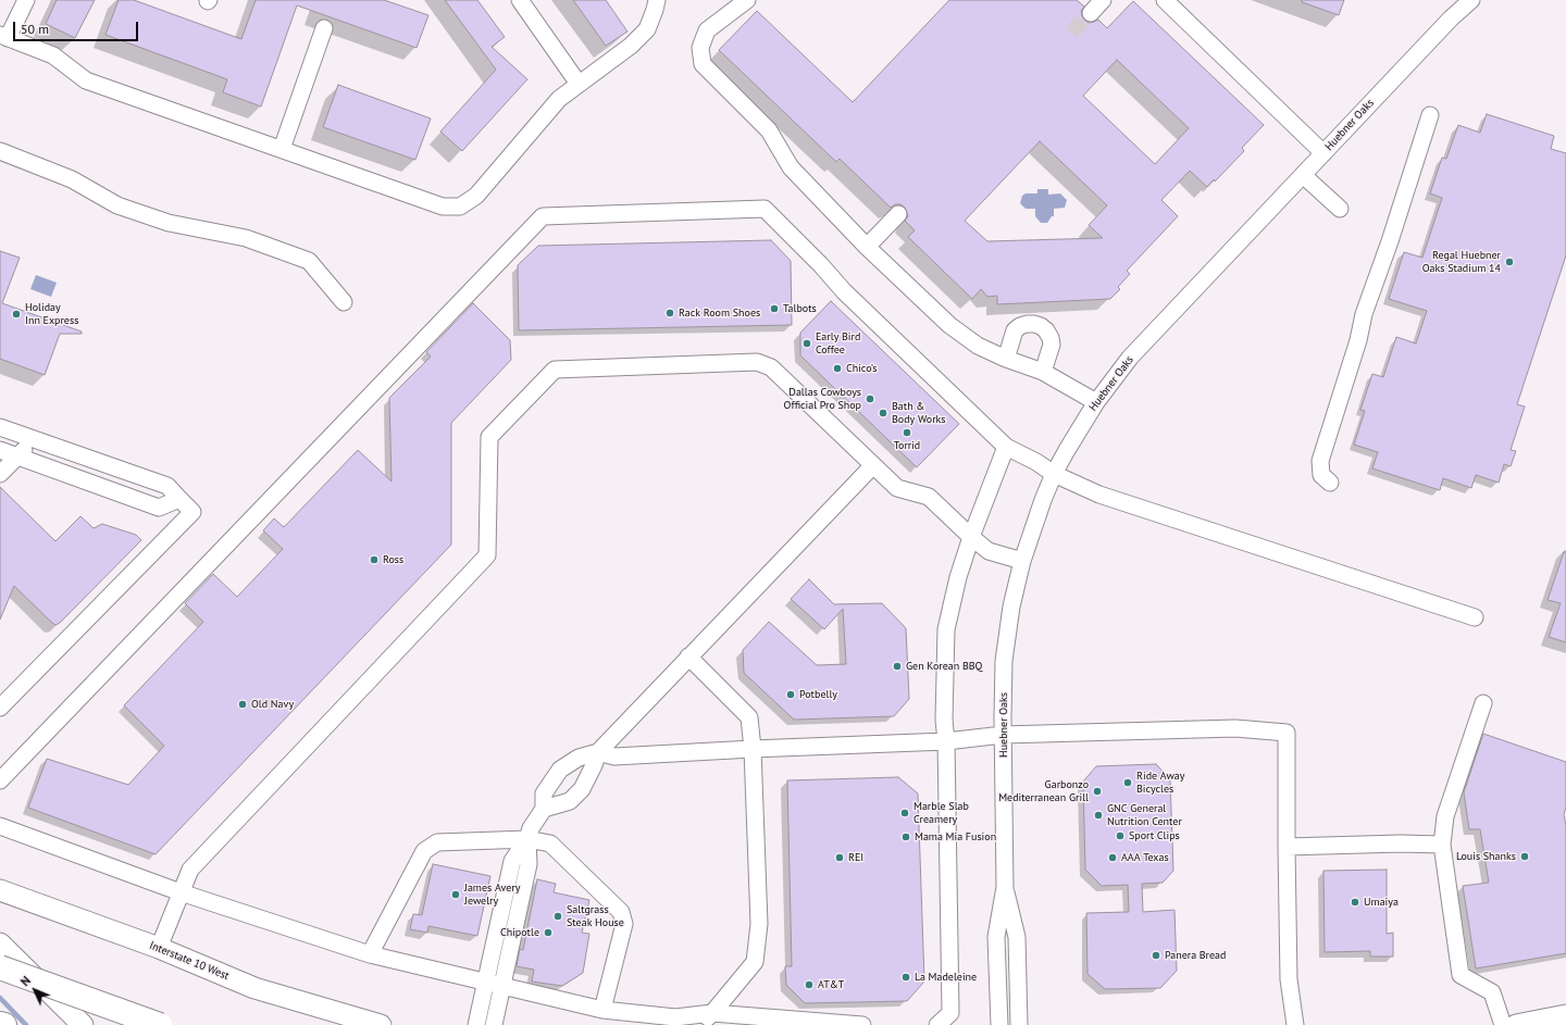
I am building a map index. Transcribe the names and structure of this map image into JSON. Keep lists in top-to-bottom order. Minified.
{"streets":{"main road":["Interstate 10 West"],"street":["Huebner Oaks"]},"places":["Regal Huebner Oaks Stadium 14","Talbots","Rack Room Shoes","Holiday Inn Express","Early Bird Coffee","Chico’s","Dallas Cowboys Official Pro Shop","Bath & Body Works","Torrid","Ross","Gen Korean BBQ","Potbelly","Old Navy","Ride Away Bicycles","Garbonzo Mediterranean Grill","Marble Slab Creamery","GNC General Nutrition Center","Sport Clips","Mama Mia Fusion","Louis Shanks","REI","AAA Texas","James Avery Jewelry","Umaiya","Saltgrass Steak House","Chipotle","Panera Bread","La Madeleine","AT&T"],"scale_bar":"50 m","north":"top left"}
